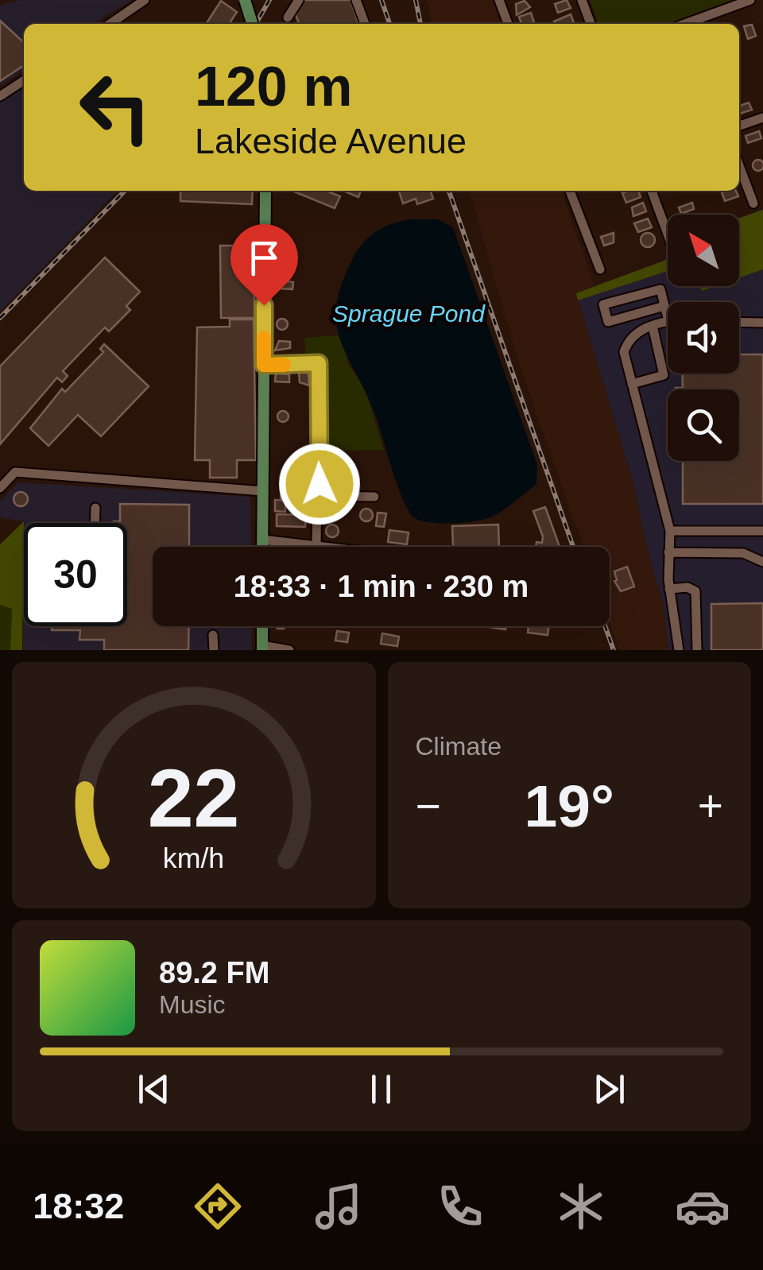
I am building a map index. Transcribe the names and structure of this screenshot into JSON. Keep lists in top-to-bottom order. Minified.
{"water":["Sprague Pond"],"north":"top left","page":{"turn":["120 m","Lakeside Avenue"],"limit":"30","trip":"18:33 · 1 min · 230 m","tile":"Climate","heat":["−","19°","+"],"song":["89.2 FM","Music"],"tabs":"18:32","gauge":["22","km/h"]}}
